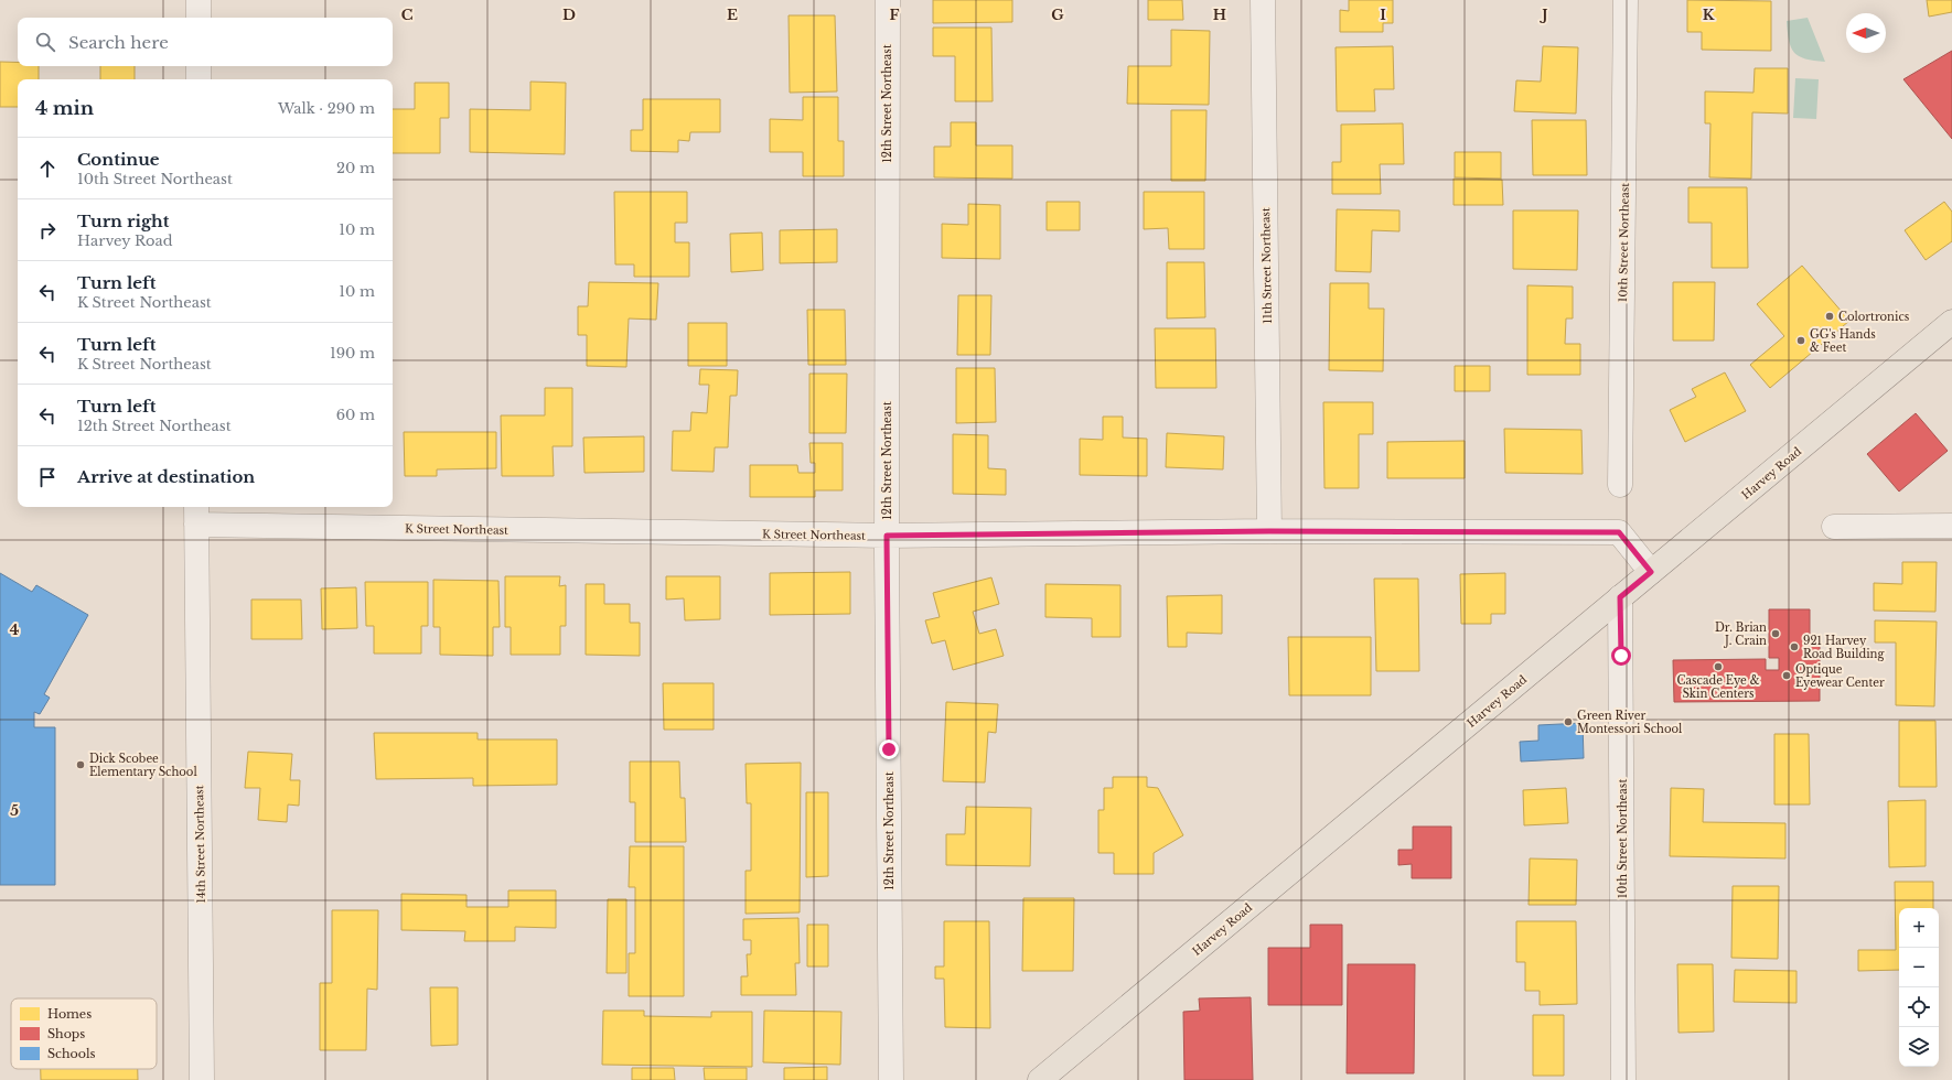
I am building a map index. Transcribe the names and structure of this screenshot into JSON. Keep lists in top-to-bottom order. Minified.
{"streets":{"main road":["Harvey Road"],"street":["12th Street Northeast","10th Street Northeast","11th Street Northeast","K Street Northeast","14th Street Northeast"]},"crossings":[["12th Street Northeast","K Street Northeast"],["10th Street Northeast","Harvey Road"],["11th Street Northeast","K Street Northeast"],["Harvey Road","K Street Northeast"],["K Street Northeast","14th Street Northeast"]],"places":["Colortronics","GG's Hands & Feet","Dr. Brian J. Crain","921 Harvey Road Building","Cascade Eye & Skin Centers","Optique Eyewear Center","Green River Montessori School","Dick Scobee Elementary School"],"legend":["Homes","Shops","Schools"],"north":"left","page":{"search":"Search here","heading":["4 min","Walk · 290 m"],"list":[["Continue","10th Street Northeast","20 m"],["Turn right","Harvey Road","10 m"],["Turn left","K Street Northeast","10 m"],["Turn left","K Street Northeast","190 m"],["Turn left","12th Street Northeast","60 m"],"Arrive at destination"],"map_buttons":["+","−"]},"grid":{"columns":["C","D","E","F","G","H","I","J","K"],"rows":["4","5"]}}
